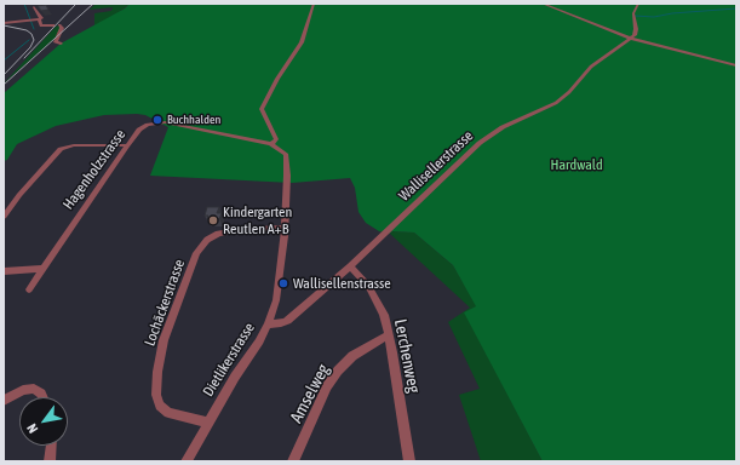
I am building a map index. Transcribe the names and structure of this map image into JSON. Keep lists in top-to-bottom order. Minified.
{"streets":{"street":["Wallisellerstrasse","Hagenholzstrasse","Lochäckerstrasse","Lerchenweg","Dietlikerstrasse","Amselweg"]},"crossings":[["Wallisellerstrasse","Lerchenweg"],["Wallisellerstrasse","Dietlikerstrasse"],["Hagenholzstrasse","Dietlikerstrasse"],["Lochäckerstrasse","Dietlikerstrasse"],["Lerchenweg","Amselweg"]],"parks":["Hardwald"],"places":["Buchhalden","Kindergarten Reutlen A+B","Wallisellenstrasse"],"north":"bottom left"}
